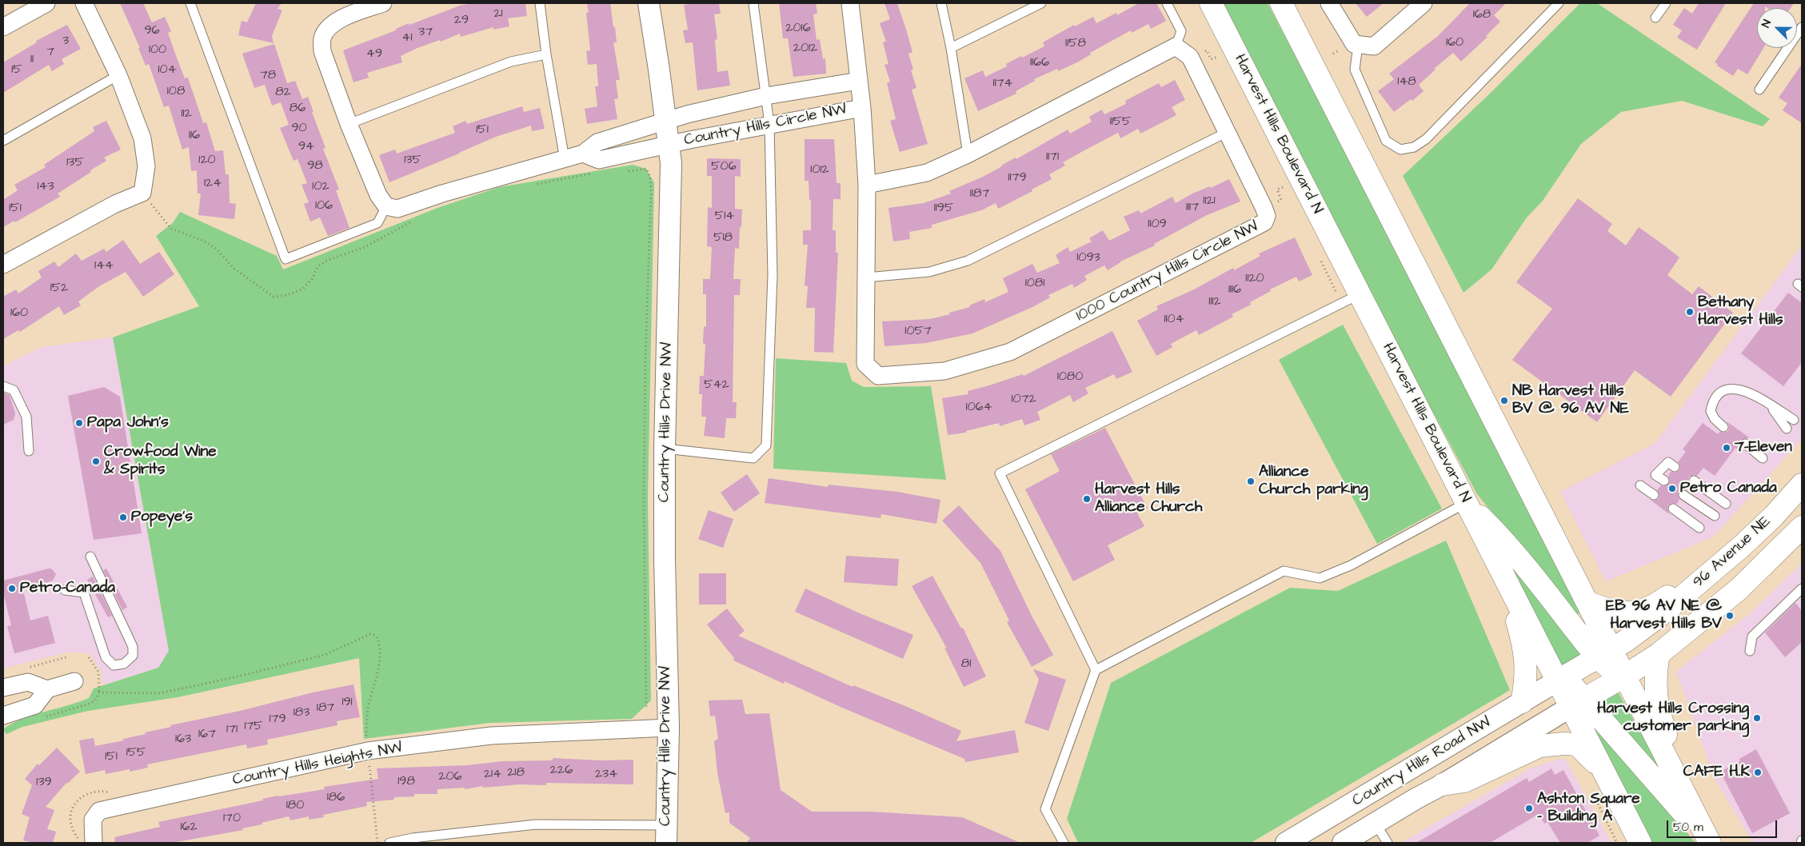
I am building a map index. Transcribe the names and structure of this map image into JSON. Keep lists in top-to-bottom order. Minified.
{"streets":{"main road":["Harvest Hills Boulevard N","96 Avenue NE"],"street":["Country Hills Circle NW","1000 Country Hills Circle NW","Country Hills Drive NW","Country Hills Road NW","Country Hills Heights NW"]},"crossings":[["Country Hills Circle NW","1000 Country Hills Circle NW"],["Country Hills Circle NW","Country Hills Drive NW"],["Harvest Hills Boulevard N","96 Avenue NE"],["Harvest Hills Boulevard N","Country Hills Road NW"],["Country Hills Drive NW","Country Hills Heights NW"],["96 Avenue NE","Country Hills Road NW"]],"places":["Bethany Harvest Hills","NB Harvest Hills BV @ 96 AV NE","Papa John's","7-Eleven","Crowfood Wine & Spirits","Alliance Church parking","Petro Canada","Harvest Hills Alliance Church","Popeye's","Petro-Canada","EB 96 AV NE @ Harvest Hills BV","Harvest Hills Crossing customer parking","CAFE H.K","Ashton Square - Building A"],"house_numbers":["21","168","29","2016","96","37","41","3","160","1158","2012","100","7","49","11","1166","15","104","78","148","1174","108","82","86","112","1155","90","151","116","94","1171","120","135","135","98","506","1012","1179","124","143","102","1187","1121","106","1117","151","1195","514","1109","518","1093","144","1120","1081","152","1116","1112","160","1104","1057","1080","542","1072","1064","81","191","187","183","179","175","171","167","163","155","151","226","218","214","234","206","198","139","186","180","170","162"],"scale_bar":"50 m","north":"top left"}
